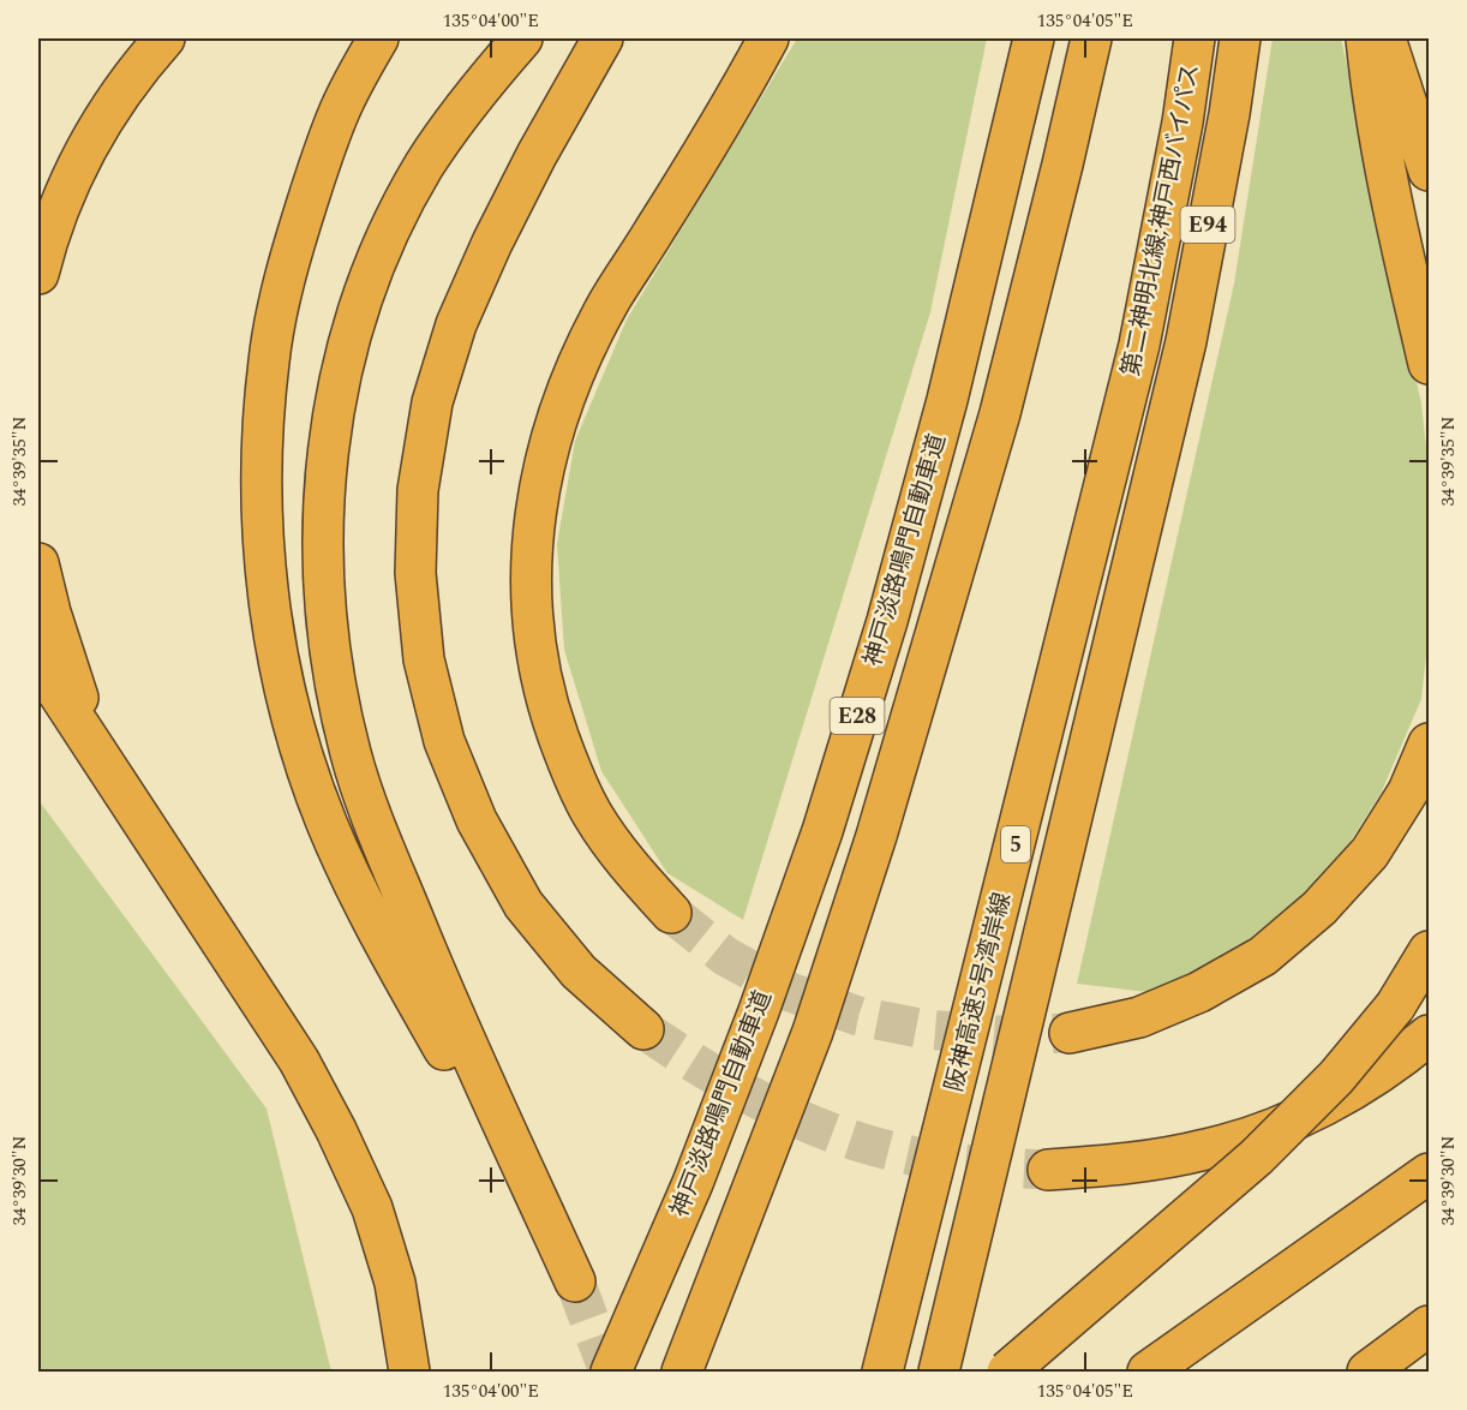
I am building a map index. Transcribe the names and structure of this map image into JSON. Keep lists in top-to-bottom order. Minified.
{"streets":{"highway":["第二神明北線;神戸西バイパス","E94","神戸淡路鳴門自動車道","E28","5","阪神高速5号湾岸線"]},"crossings":[["第二神明北線;神戸西バイパス","5"],["第二神明北線;神戸西バイパス","阪神高速5号湾岸線"]],"coordinates":["135°04'00\"E","135°04'05\"E","34°39'35\"N","34°39'30\"N"]}
